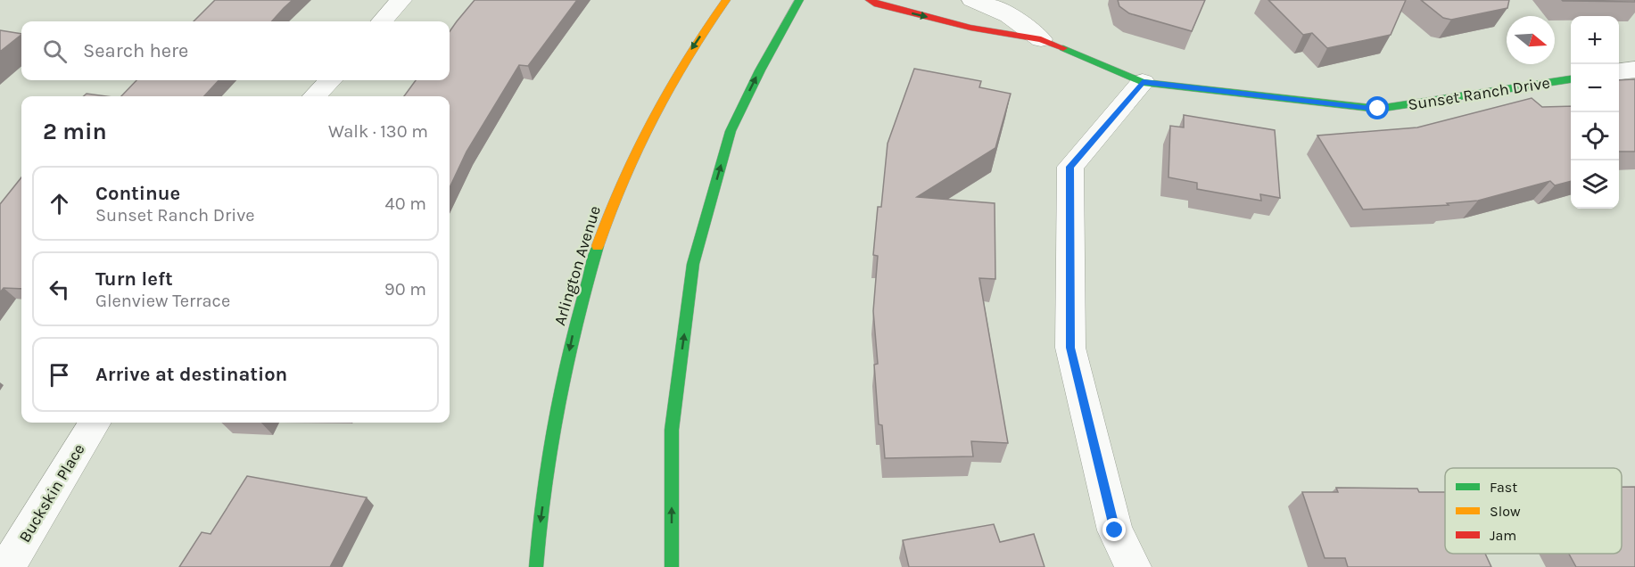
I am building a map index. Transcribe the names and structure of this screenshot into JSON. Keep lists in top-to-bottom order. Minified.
{"streets":{"main road":["Sunset Ranch Drive","Arlington Avenue"],"street":["Buckskin Place"]},"legend":["Fast","Slow","Jam"],"north":"right","page":{"map_buttons":["+","−"],"search":"Search here","heading":["2 min","Walk · 130 m"],"list":[["Continue","Sunset Ranch Drive","40 m"],["Turn left","Glenview Terrace","90 m"],"Arrive at destination"]}}
